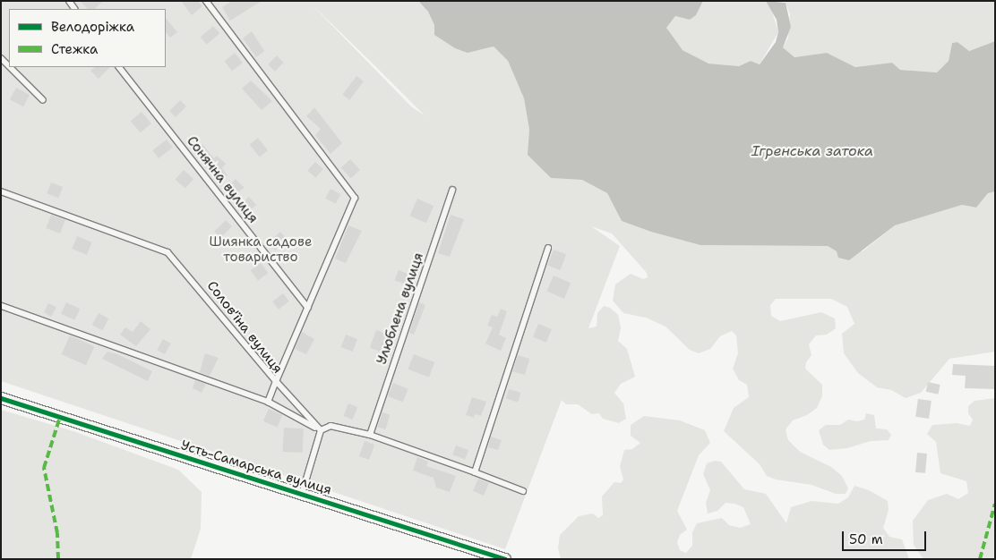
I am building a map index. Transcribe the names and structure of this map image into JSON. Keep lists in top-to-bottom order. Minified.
{"streets":{"street":["Усть-Самарська вулиця"],"lane":["Сонячна вулиця","Улюблена вулиця","Солов'їна вулиця"]},"water":["Ігренська затока"],"parks":["Шиянка садове товариство"],"legend":["Велодоріжка","Стежка"],"scale_bar":"50 m"}
